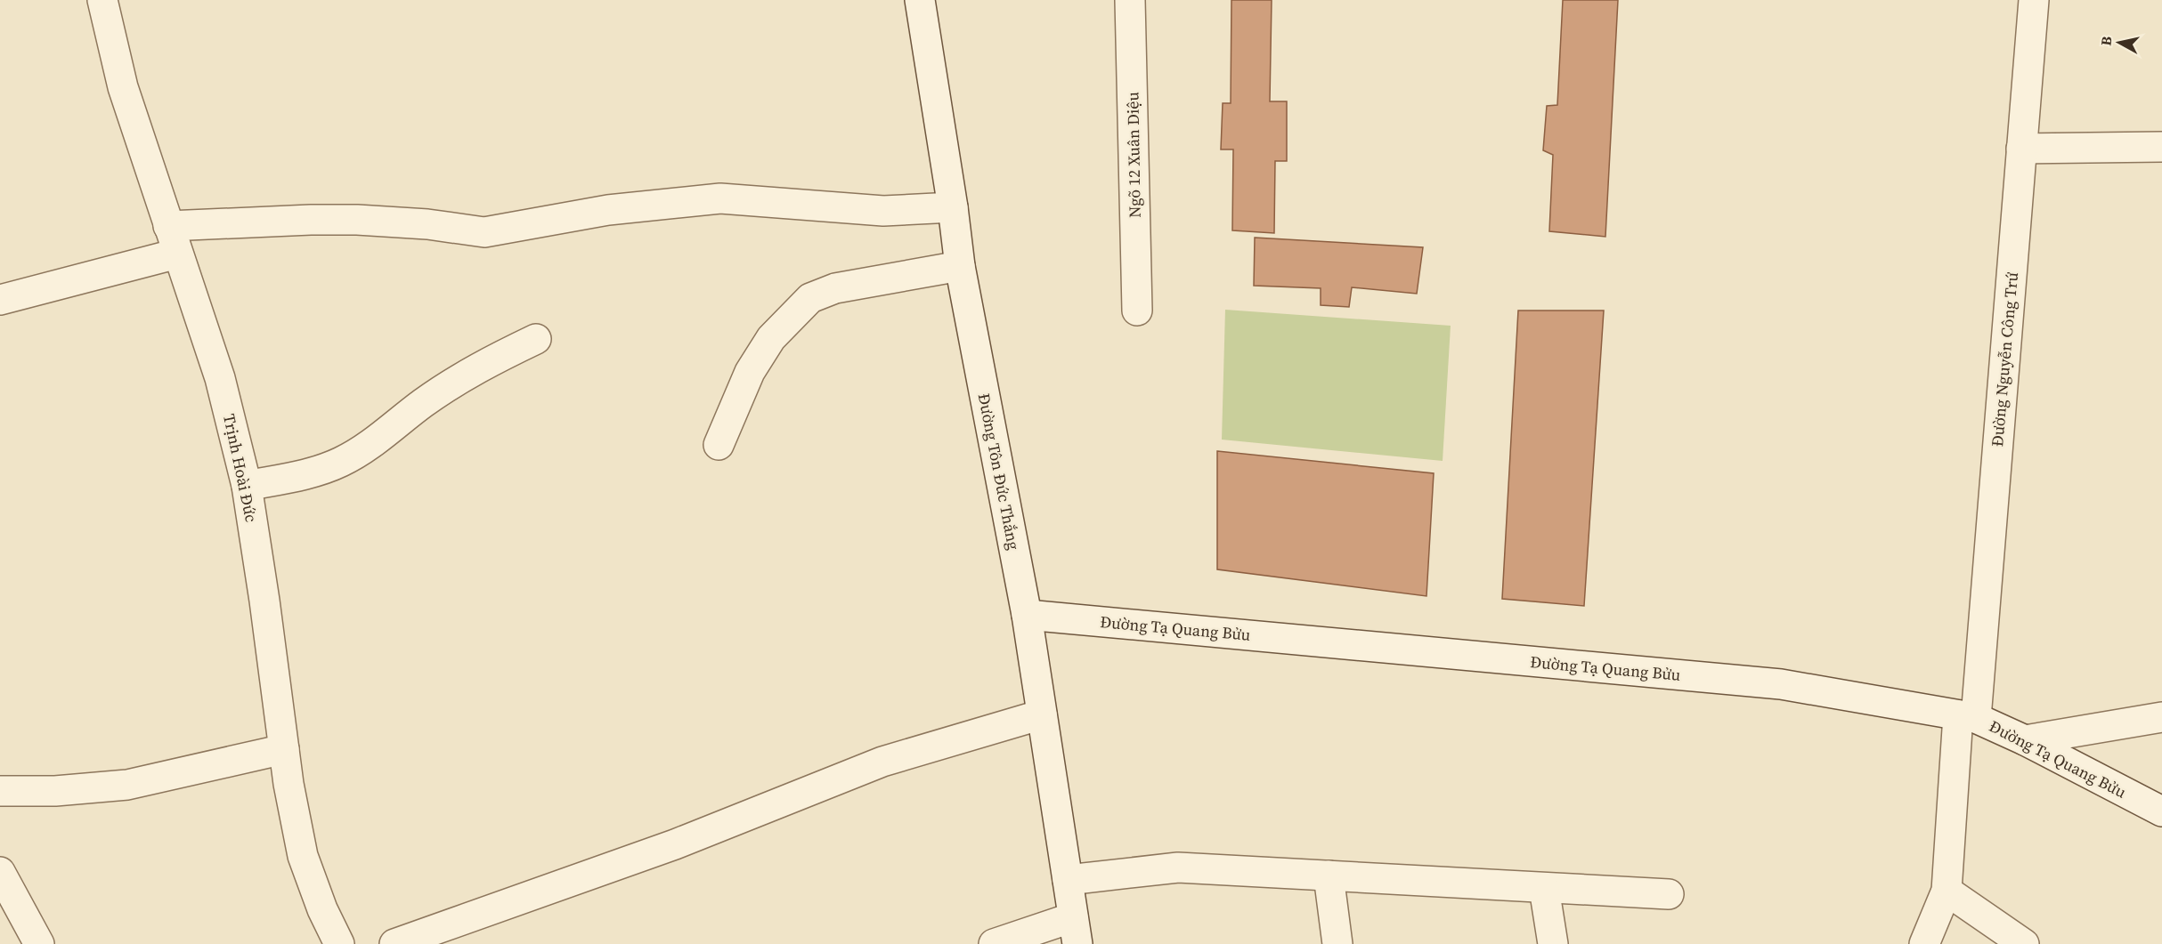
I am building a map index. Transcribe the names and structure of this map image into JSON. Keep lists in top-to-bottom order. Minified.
{"streets":{"street":["Ngõ 12 Xuân Diệu","Đường Nguyễn Công Trứ","Trịnh Hoài Đức","Đường Tôn Đức Thắng","Đường Tạ Quang Bửu"]},"crossings":[["Đường Nguyễn Công Trứ","Đường Tạ Quang Bửu"],["Đường Tôn Đức Thắng","Đường Tạ Quang Bửu"]],"north":"left"}
